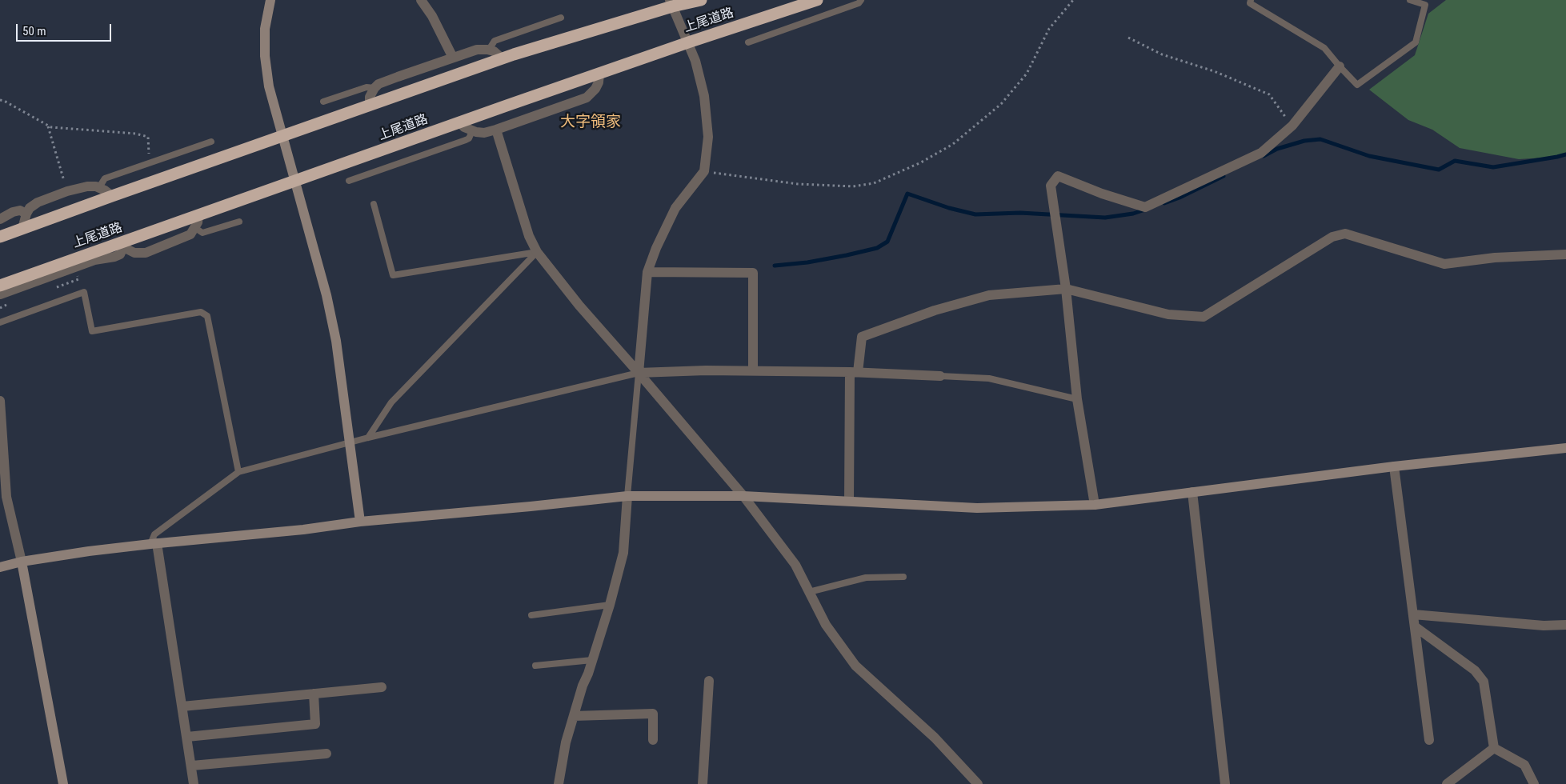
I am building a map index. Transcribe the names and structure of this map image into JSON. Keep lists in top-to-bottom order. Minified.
{"streets":{"highway":["上尾道路"]},"districts":["大字領家"],"scale_bar":"50 m"}
